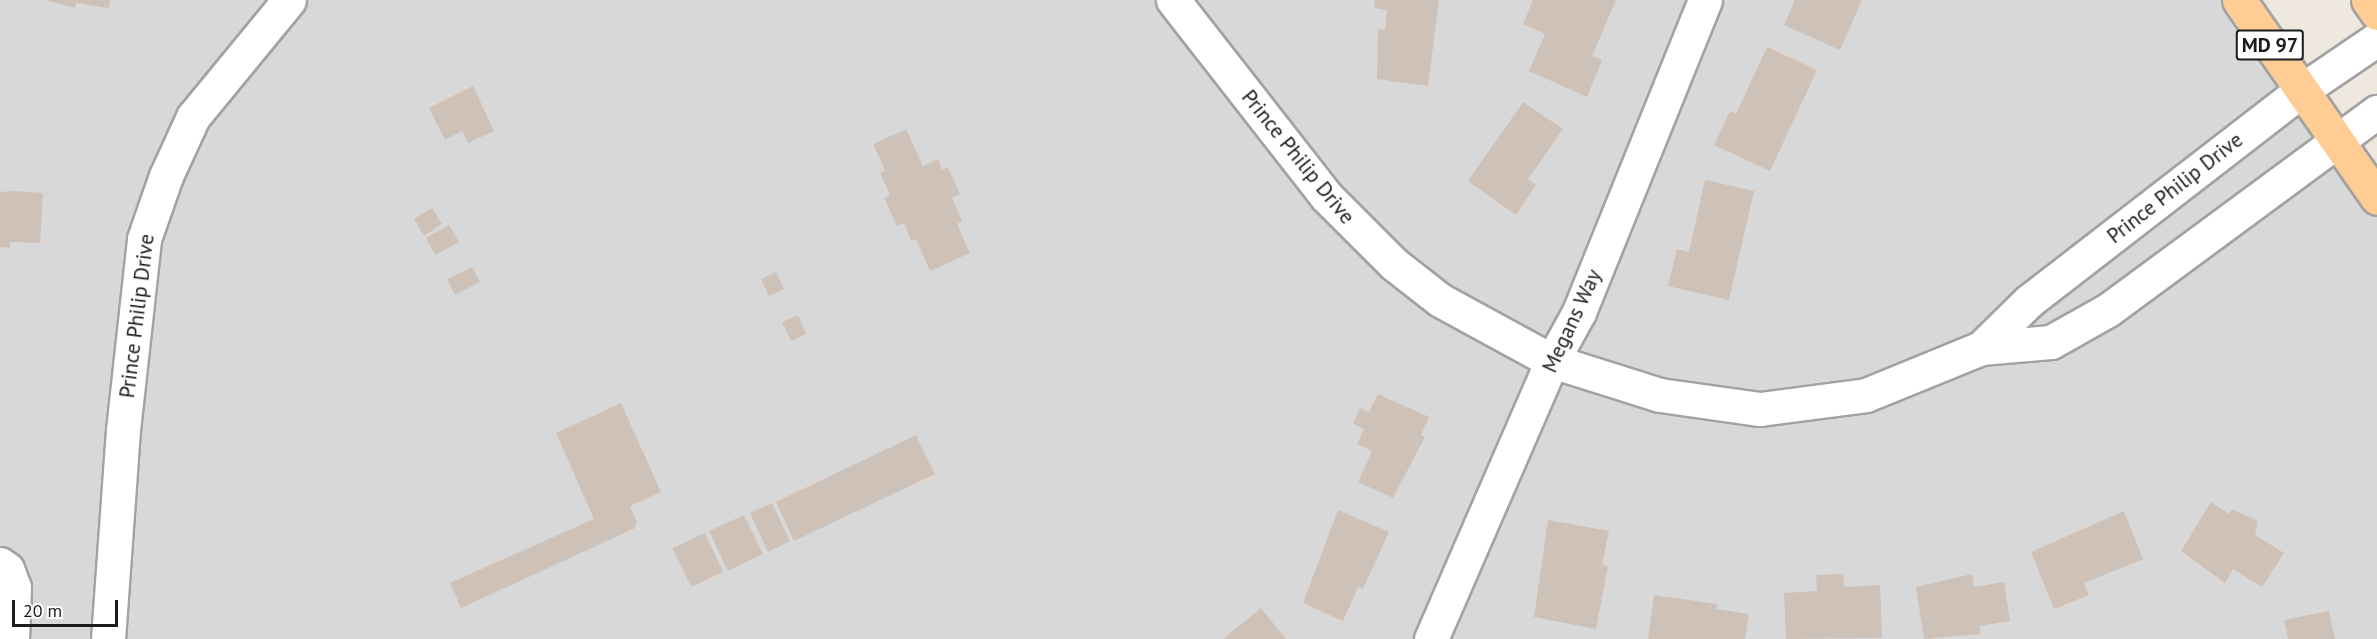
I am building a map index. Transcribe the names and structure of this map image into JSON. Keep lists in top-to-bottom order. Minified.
{"streets":{"main road":["MD 97"],"street":["Prince Philip Drive","Megans Way"]},"crossings":[["MD 97","Prince Philip Drive"],["Prince Philip Drive","Megans Way"]],"scale_bar":"20 m"}
